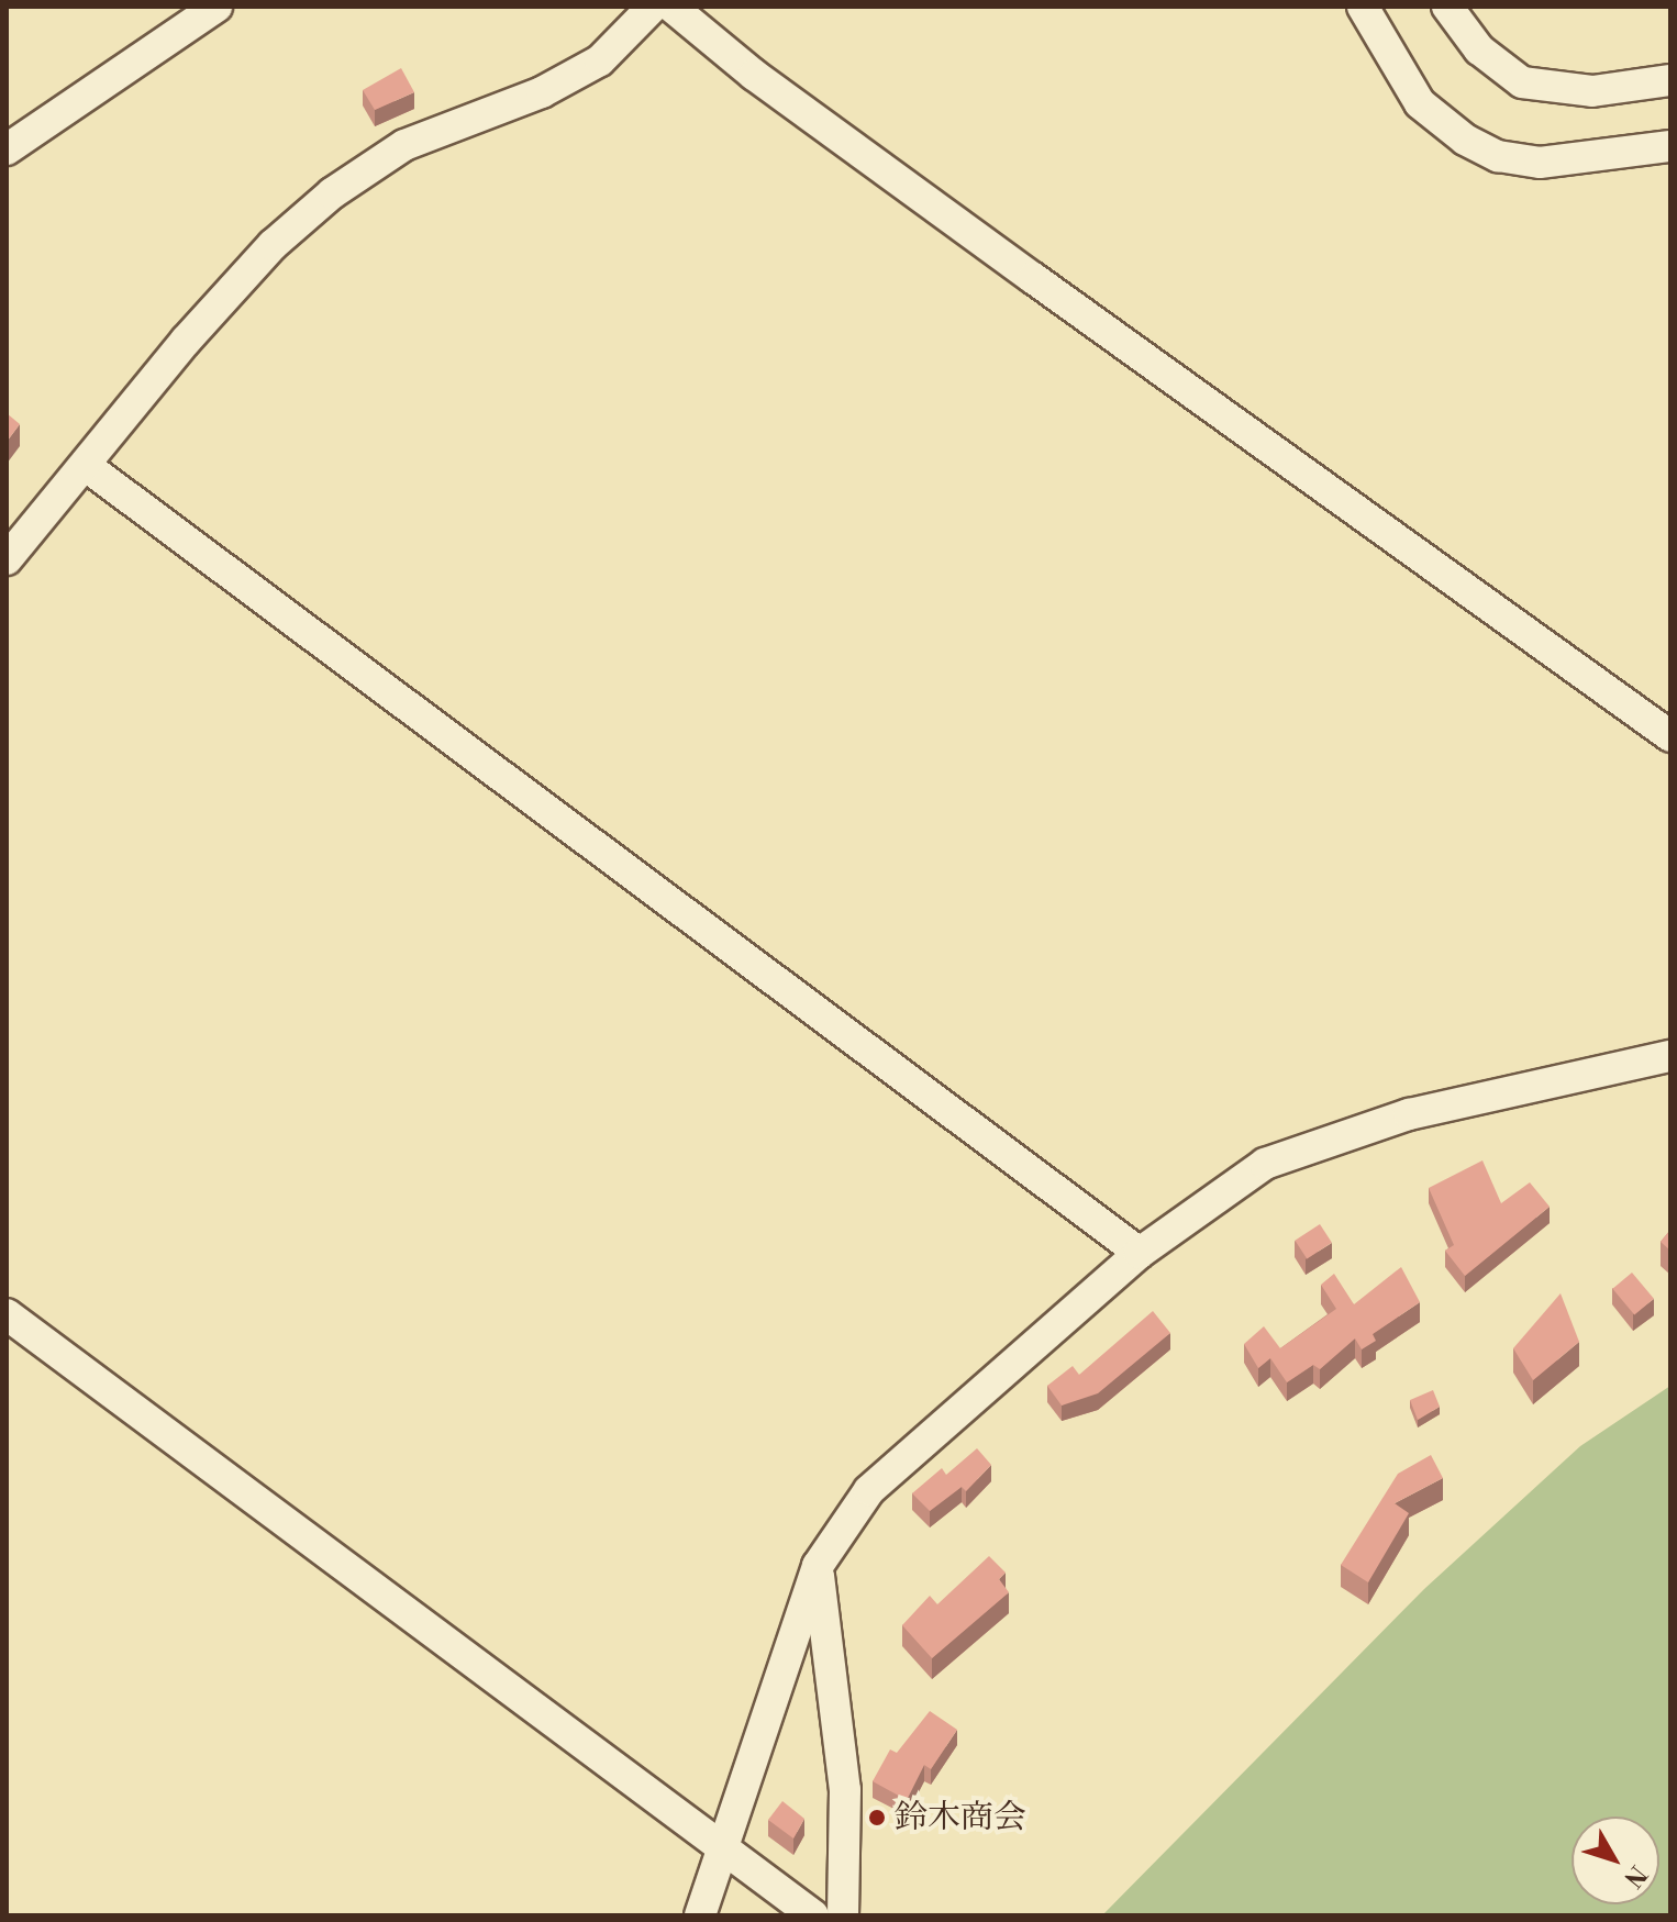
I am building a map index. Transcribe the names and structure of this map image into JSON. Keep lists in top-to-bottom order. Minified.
{"places":["鈴木商会"],"north":"bottom right"}
